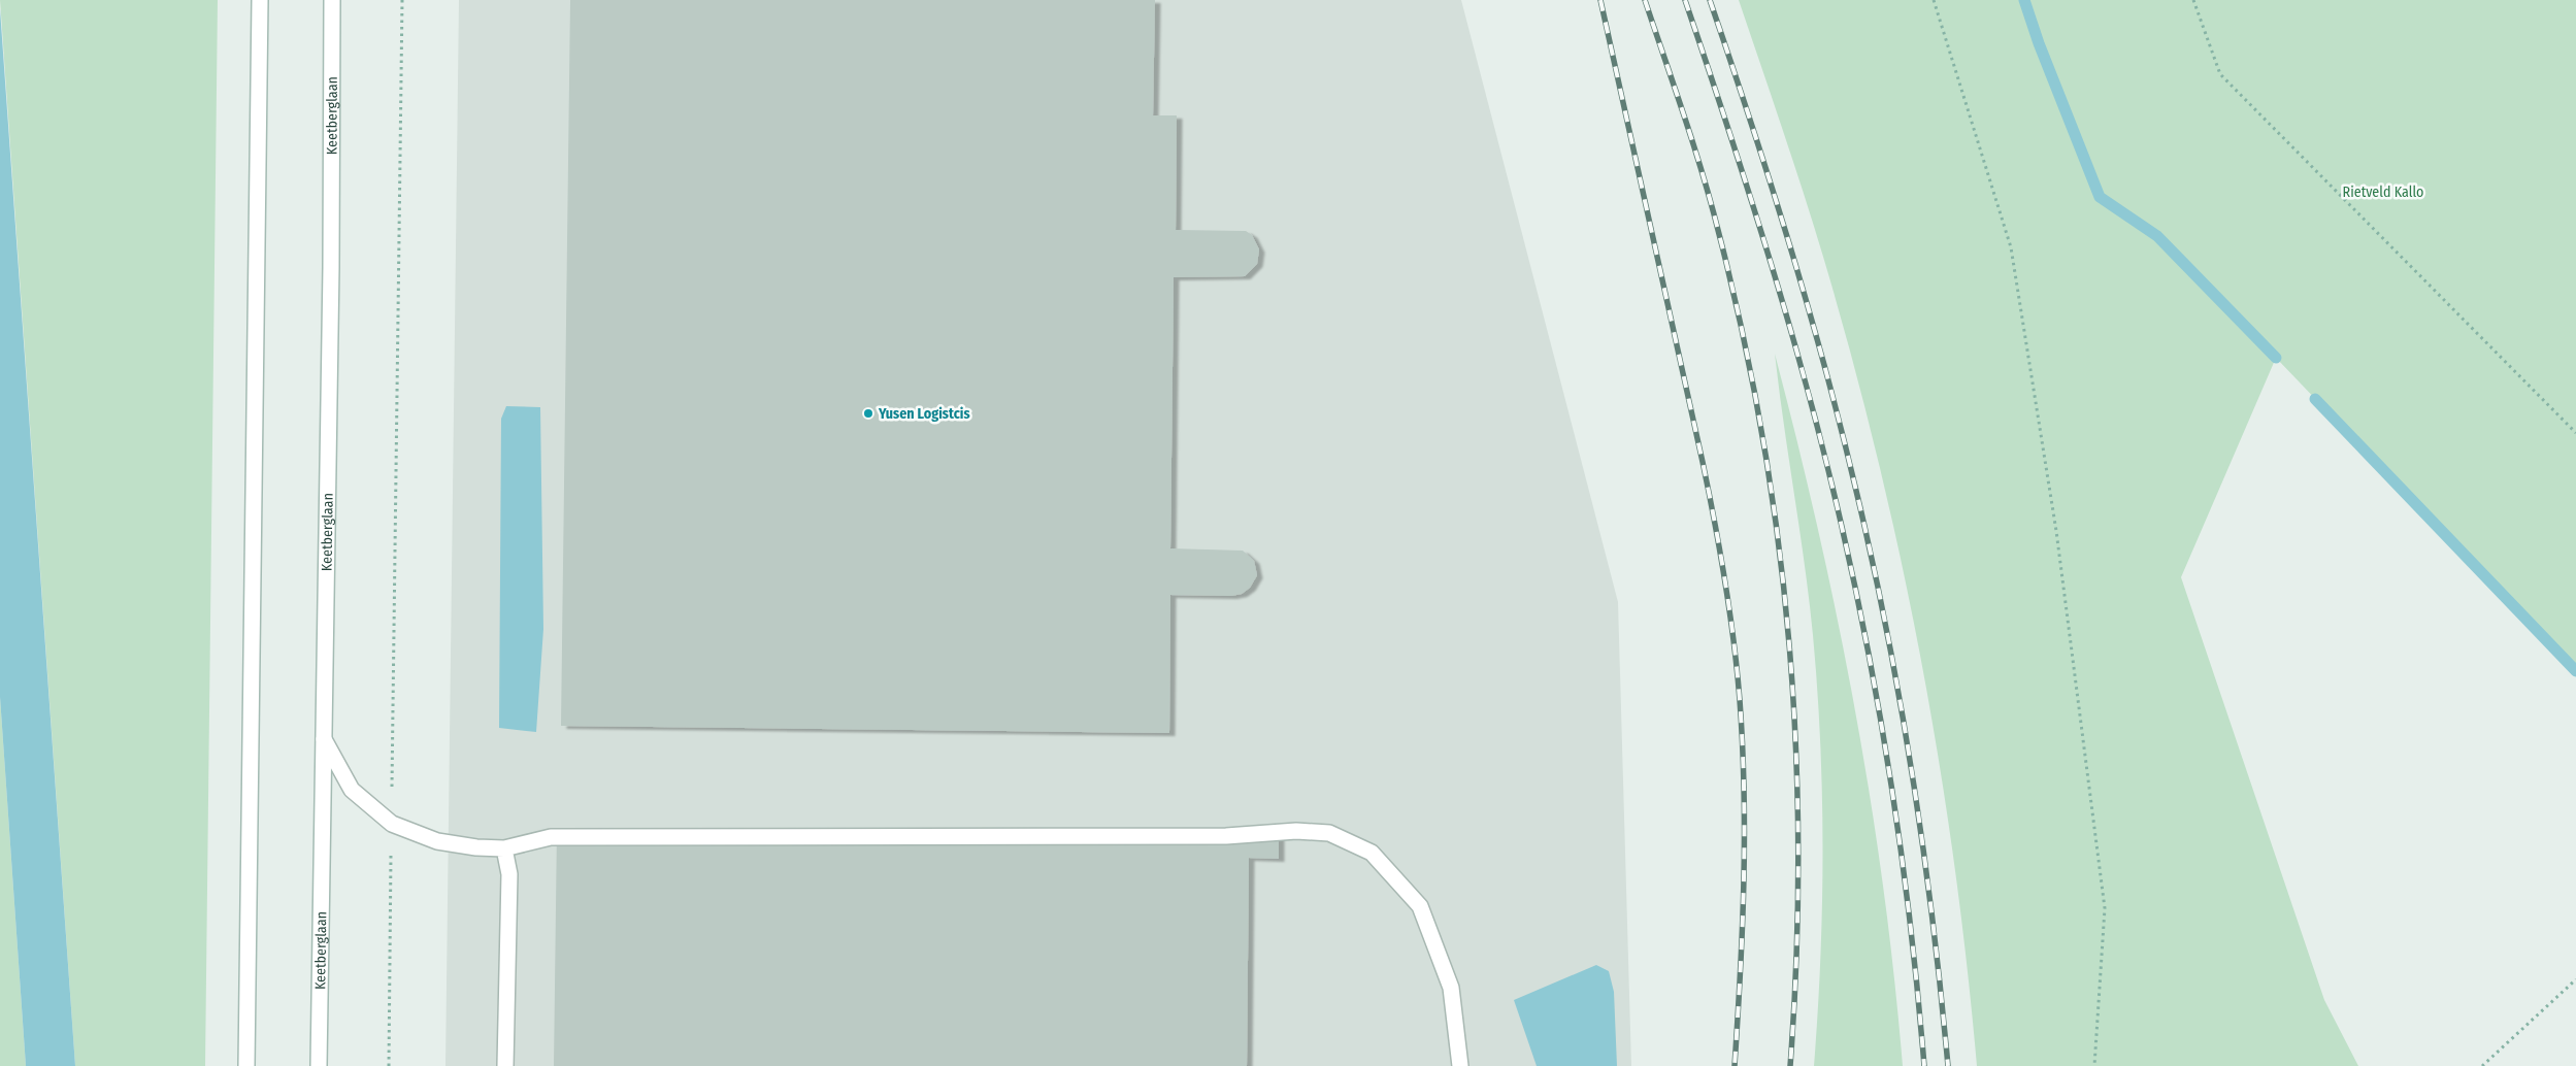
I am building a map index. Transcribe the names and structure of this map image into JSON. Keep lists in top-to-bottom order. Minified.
{"streets":{"main road":["Keetberglaan"]},"parks":["Rietveld Kallo"],"places":["Yusen Logistcis"]}
